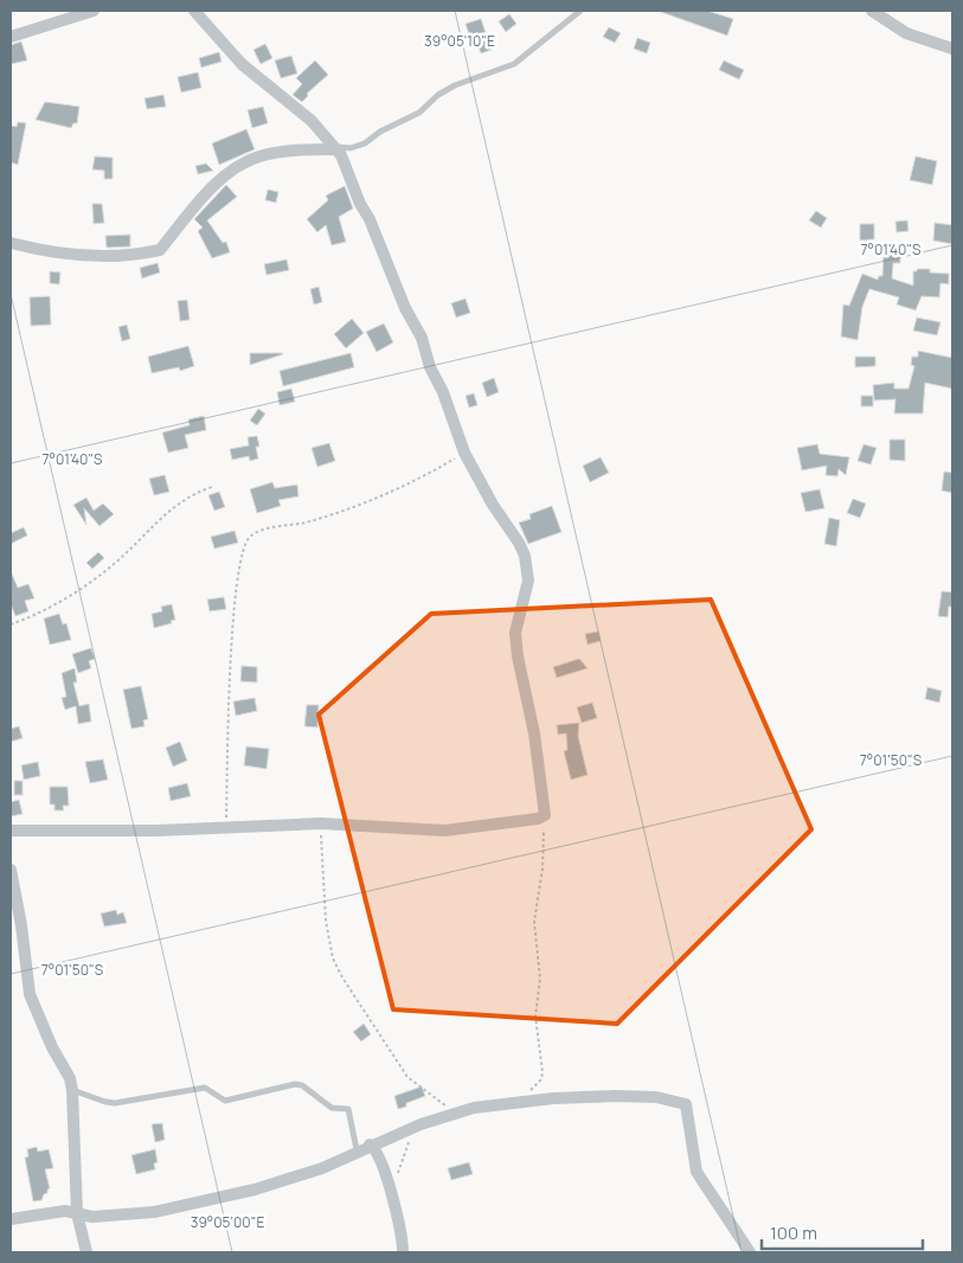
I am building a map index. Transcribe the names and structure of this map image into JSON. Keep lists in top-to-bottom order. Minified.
{"scale_bar":"100 m","coordinates":["39°05'10\"E","7°01'40\"S","7°01'50\"S","39°05'00\"E"]}
